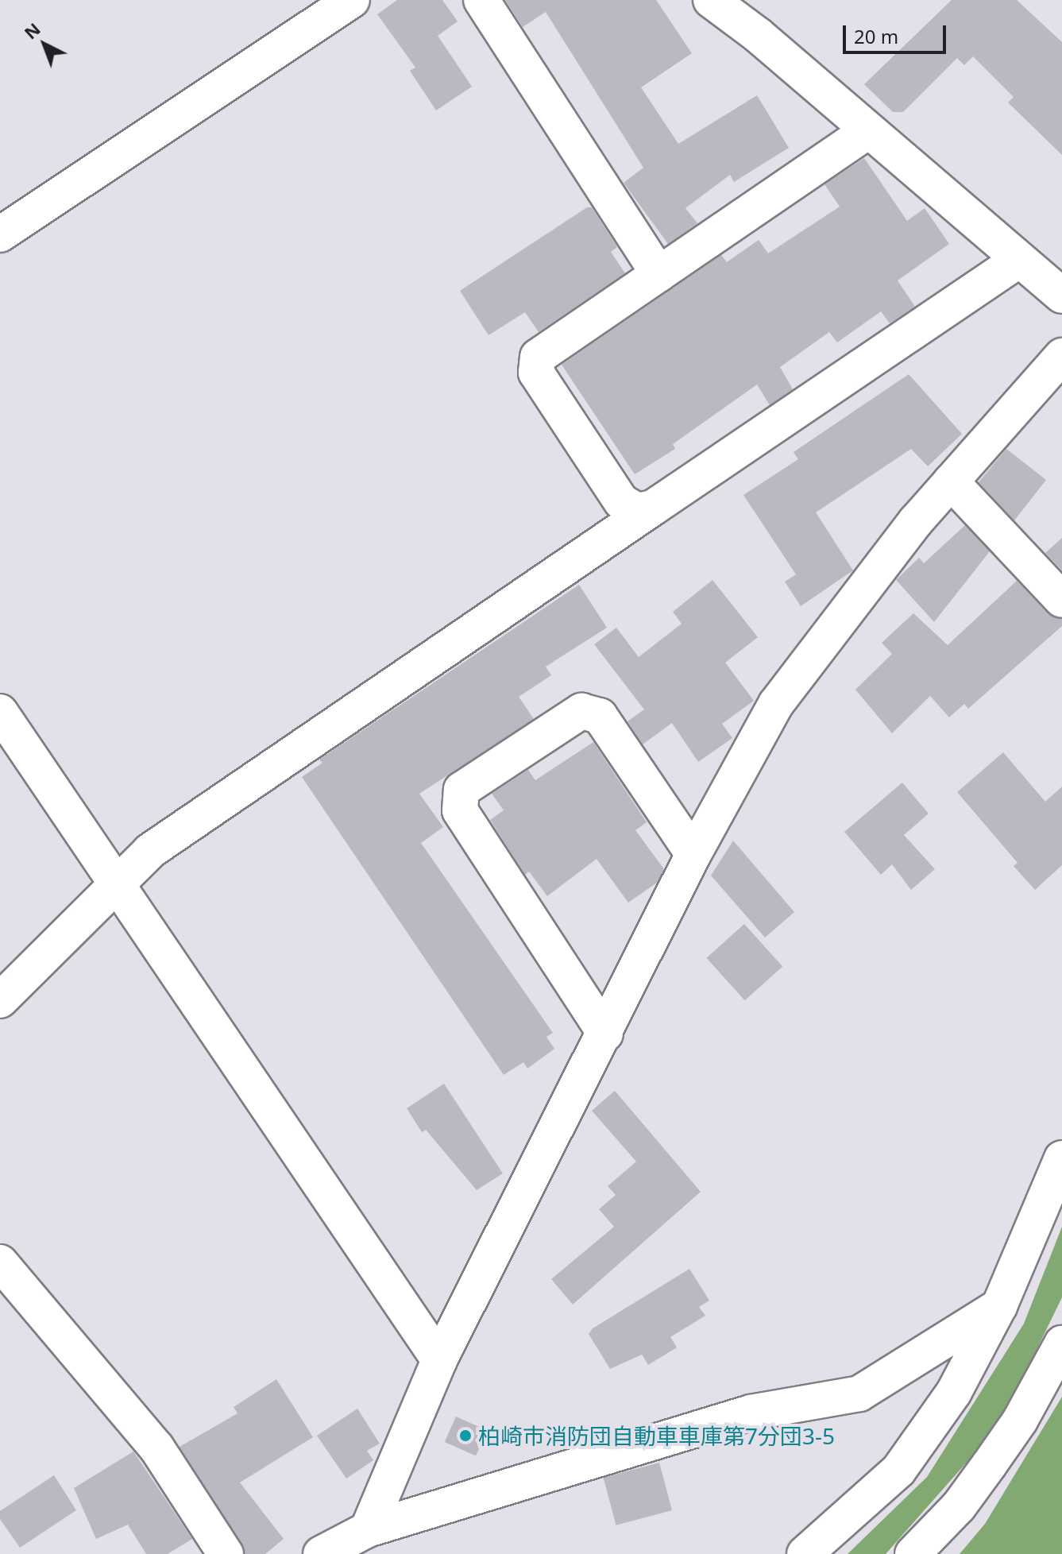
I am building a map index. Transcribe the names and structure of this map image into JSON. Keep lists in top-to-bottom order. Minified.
{"places":["柏崎市消防団自動車車庫第7分団3-5"],"scale_bar":"20 m","north":"top left"}
